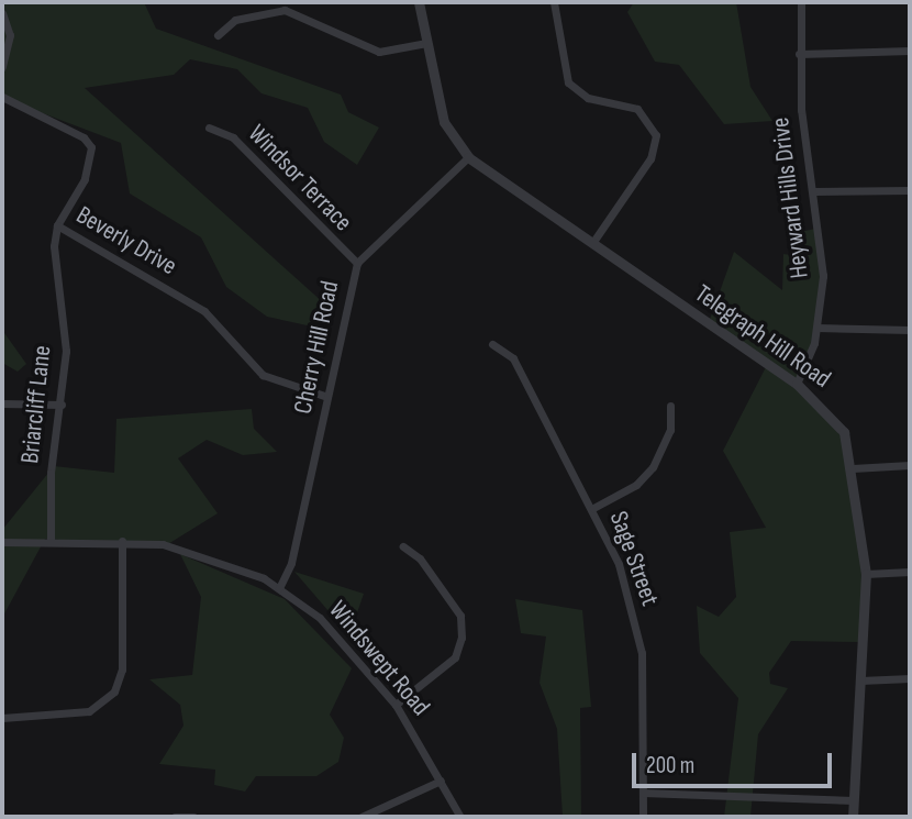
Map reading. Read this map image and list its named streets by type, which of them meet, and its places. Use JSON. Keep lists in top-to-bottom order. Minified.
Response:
{"streets":{"street":["Windsor Terrace","Heyward Hills Drive","Beverly Drive","Telegraph Hill Road","Cherry Hill Road","Briarcliff Lane","Sage Street","Windswept Road"]},"crossings":[["Windsor Terrace","Cherry Hill Road"],["Heyward Hills Drive","Telegraph Hill Road"],["Beverly Drive","Cherry Hill Road"],["Beverly Drive","Briarcliff Lane"],["Telegraph Hill Road","Cherry Hill Road"],["Cherry Hill Road","Windswept Road"],["Briarcliff Lane","Windswept Road"]],"scale_bar":"200 m"}
